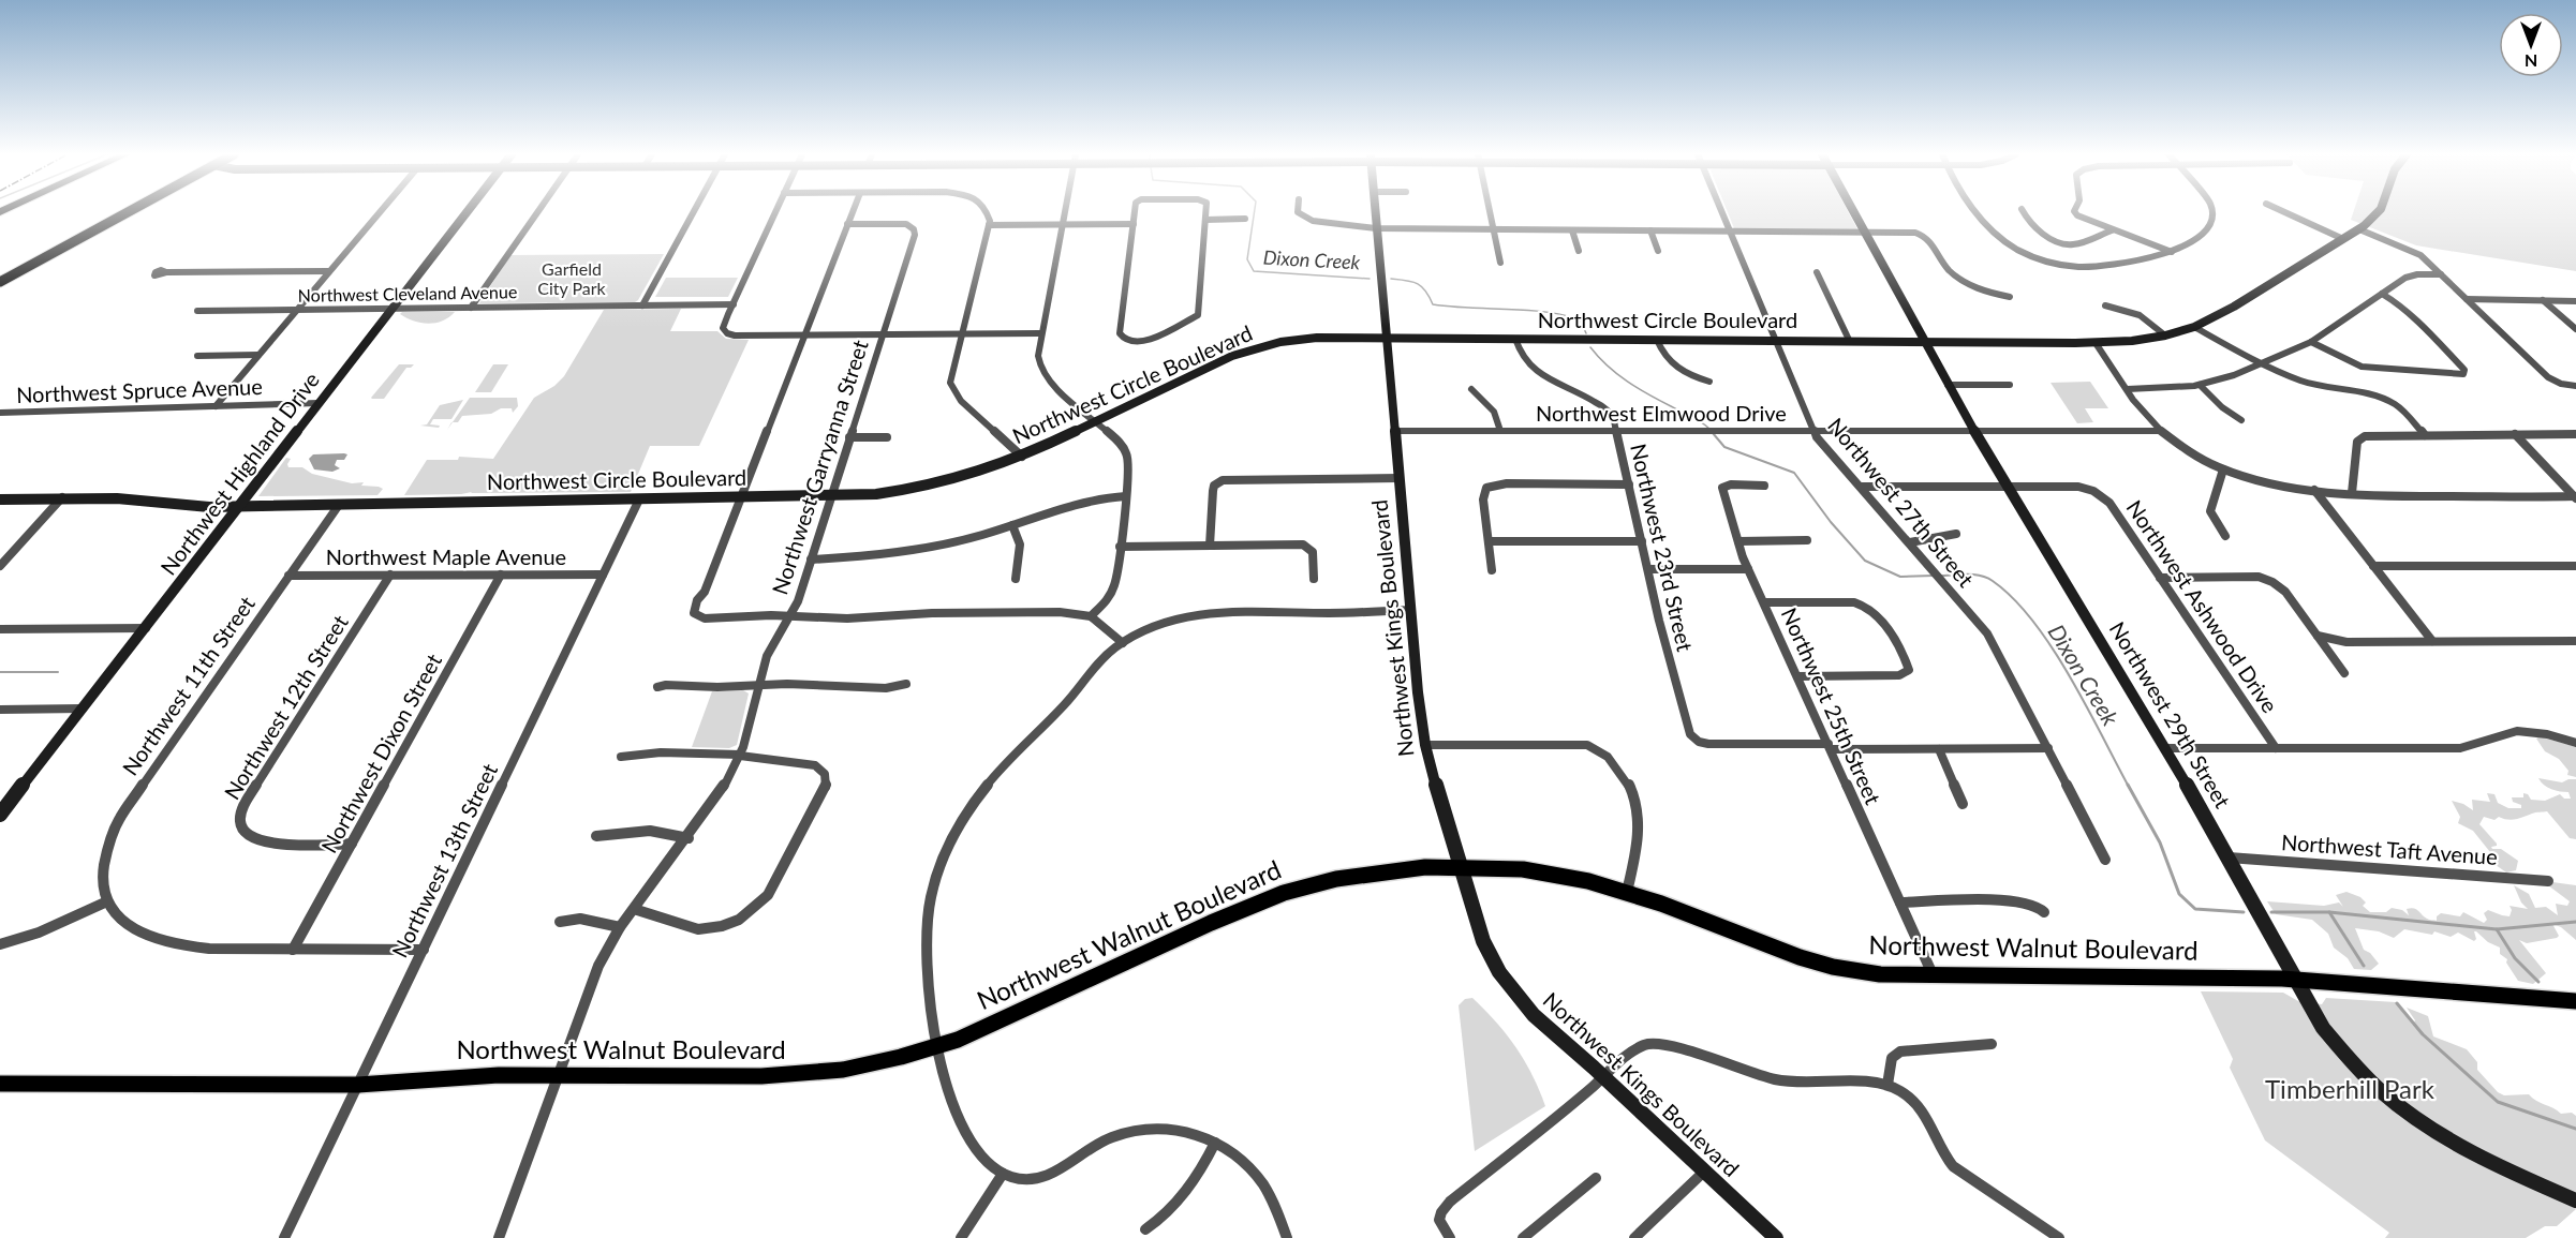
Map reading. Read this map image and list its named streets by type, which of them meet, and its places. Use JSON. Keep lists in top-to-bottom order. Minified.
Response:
{"streets":{"main road":["Northwest Walnut Boulevard"],"street":["Northwest Cleveland Avenue","Northwest Circle Boulevard","Northwest Spruce Avenue","Northwest Elmwood Drive","Northwest Garryanna Street","Northwest Highland Drive","Northwest 27th Street","Northwest 23rd Street","Northwest Maple Avenue","Northwest Ashwood Drive","Northwest Kings Boulevard","Northwest 11th Street","Northwest 25th Street","Northwest 12th Street","Northwest 29th Street","Northwest Dixon Street","Northwest Taft Avenue","Northwest 13th Street"]},"crossings":[["Northwest Cleveland Avenue","Northwest Highland Drive"],["Northwest Circle Boulevard","Northwest Garryanna Street"],["Northwest Circle Boulevard","Northwest Highland Drive"],["Northwest Circle Boulevard","Northwest 27th Street"],["Northwest Circle Boulevard","Northwest 23rd Street"],["Northwest Circle Boulevard","Northwest Kings Boulevard"],["Northwest Circle Boulevard","Northwest 11th Street"],["Northwest Circle Boulevard","Northwest 29th Street"],["Northwest Circle Boulevard","Northwest 13th Street"],["Northwest Spruce Avenue","Northwest Highland Drive"],["Northwest Elmwood Drive","Northwest 27th Street"],["Northwest Elmwood Drive","Northwest 23rd Street"],["Northwest Elmwood Drive","Northwest Kings Boulevard"],["Northwest Elmwood Drive","Northwest 29th Street"],["Northwest Garryanna Street","Northwest Walnut Boulevard"],["Northwest 27th Street","Northwest Ashwood Drive"],["Northwest 23rd Street","Northwest 25th Street"],["Northwest Maple Avenue","Northwest 11th Street"],["Northwest Maple Avenue","Northwest 12th Street"],["Northwest Maple Avenue","Northwest Dixon Street"],["Northwest Maple Avenue","Northwest 13th Street"],["Northwest Ashwood Drive","Northwest 29th Street"],["Northwest Kings Boulevard","Northwest Walnut Boulevard"],["Northwest 25th Street","Northwest Walnut Boulevard"],["Northwest 12th Street","Northwest Dixon Street"],["Northwest 29th Street","Northwest Taft Avenue"],["Northwest 29th Street","Northwest Walnut Boulevard"],["Northwest 13th Street","Northwest Walnut Boulevard"]],"water":["Dixon Creek"],"parks":["Garfield City Park","Timberhill Park"],"north":"bottom"}
